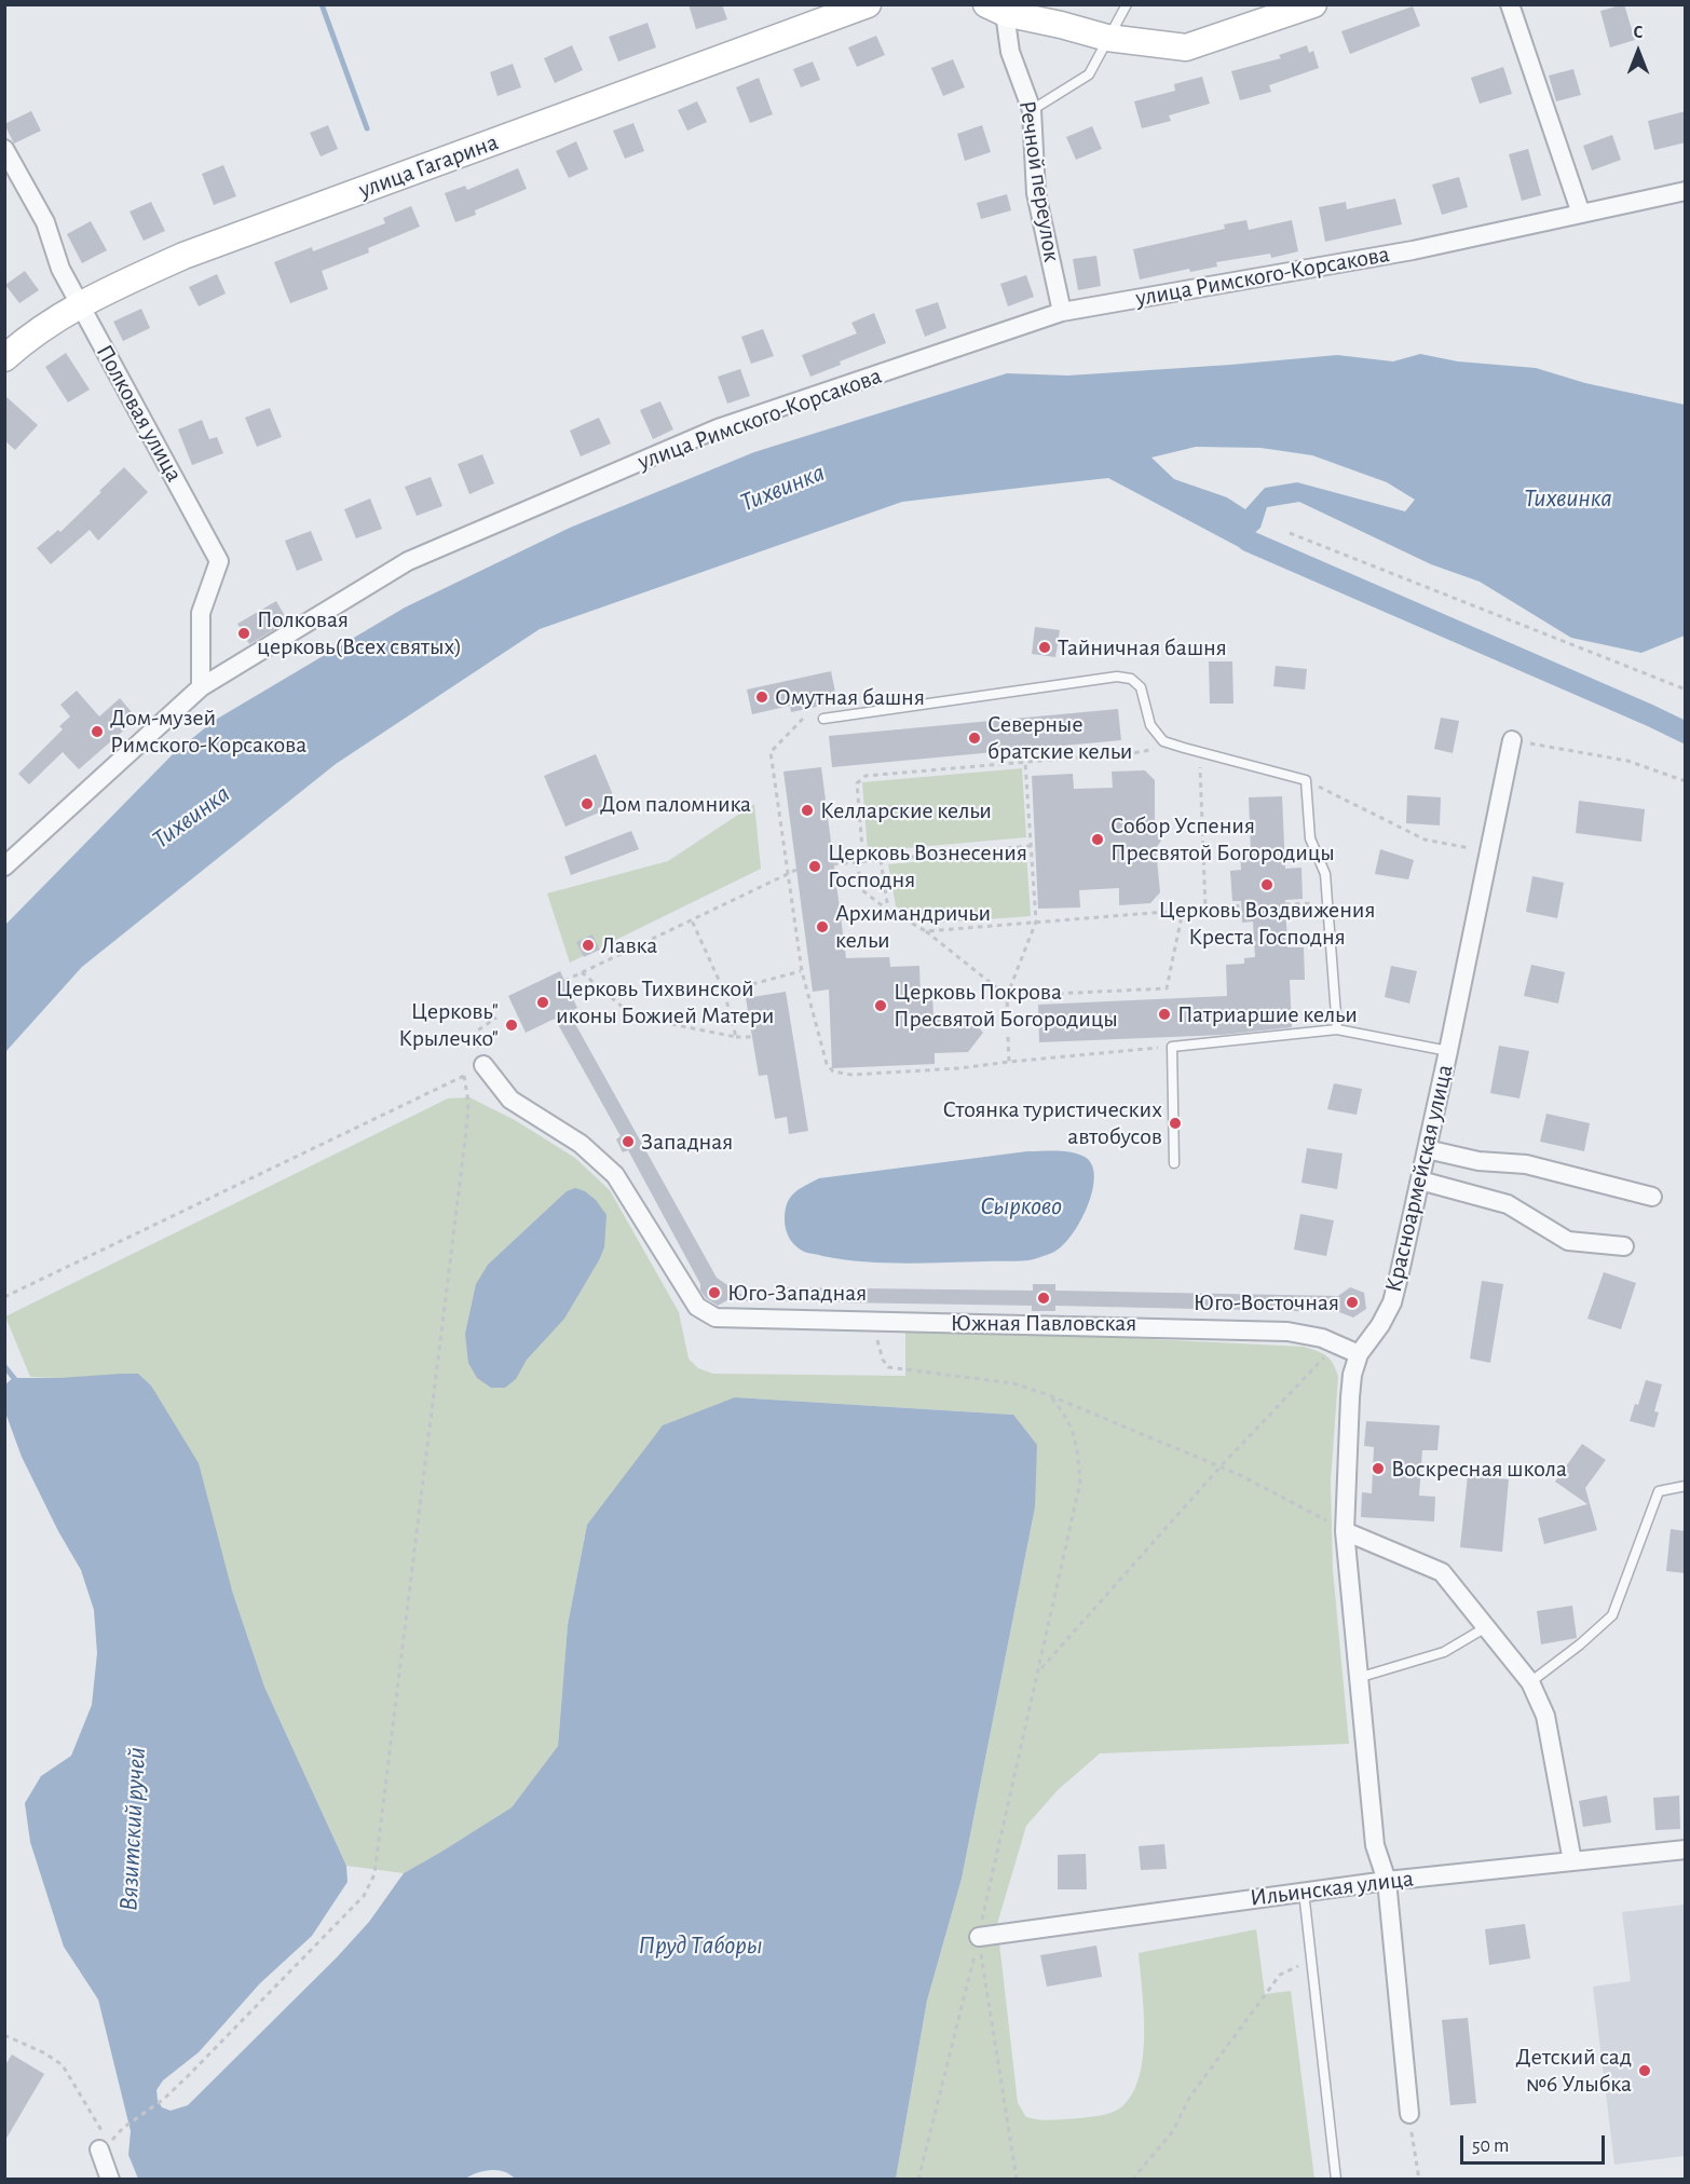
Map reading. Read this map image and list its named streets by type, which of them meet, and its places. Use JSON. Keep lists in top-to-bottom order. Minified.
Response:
{"streets":{"street":["улица Гагарина","Речной переулок","улица Римского-Корсакова","Полковая улица","Красноармейская улица","Ильинская улица"]},"crossings":[["улица Гагарина","Полковая улица"],["Речной переулок","улица Римского-Корсакова"],["улица Римского-Корсакова","Полковая улица"],["Красноармейская улица","Ильинская улица"]],"water":["Тихвинка","Сырково","Вязитский ручей","Пруд Таборы"],"places":["Полковая церковь(Всех святых)","Тайничная башня","Омутная башня","Дом-музей Римского-Корсакова","Северные братские кельи","Дом паломника","Келларские кельи","Собор Успения Пресвятой Богородицы","Церковь Вознесения Господня","Церковь Воздвижения Креста Господня","Архимандричьи кельи","Лавка","Церковь Тихвинской иконы Божией Матери","Церковь Покрова Пресвятой Богородицы","Патриаршие кельи","Церковь\" Крылечко\"","Стоянка туристических автобусов","Западная","Юго-Западная","Южная Павловская","Юго-Восточная","Воскресная школа","Детский сад №6 Улыбка"],"scale_bar":"50 m","north":"top"}
